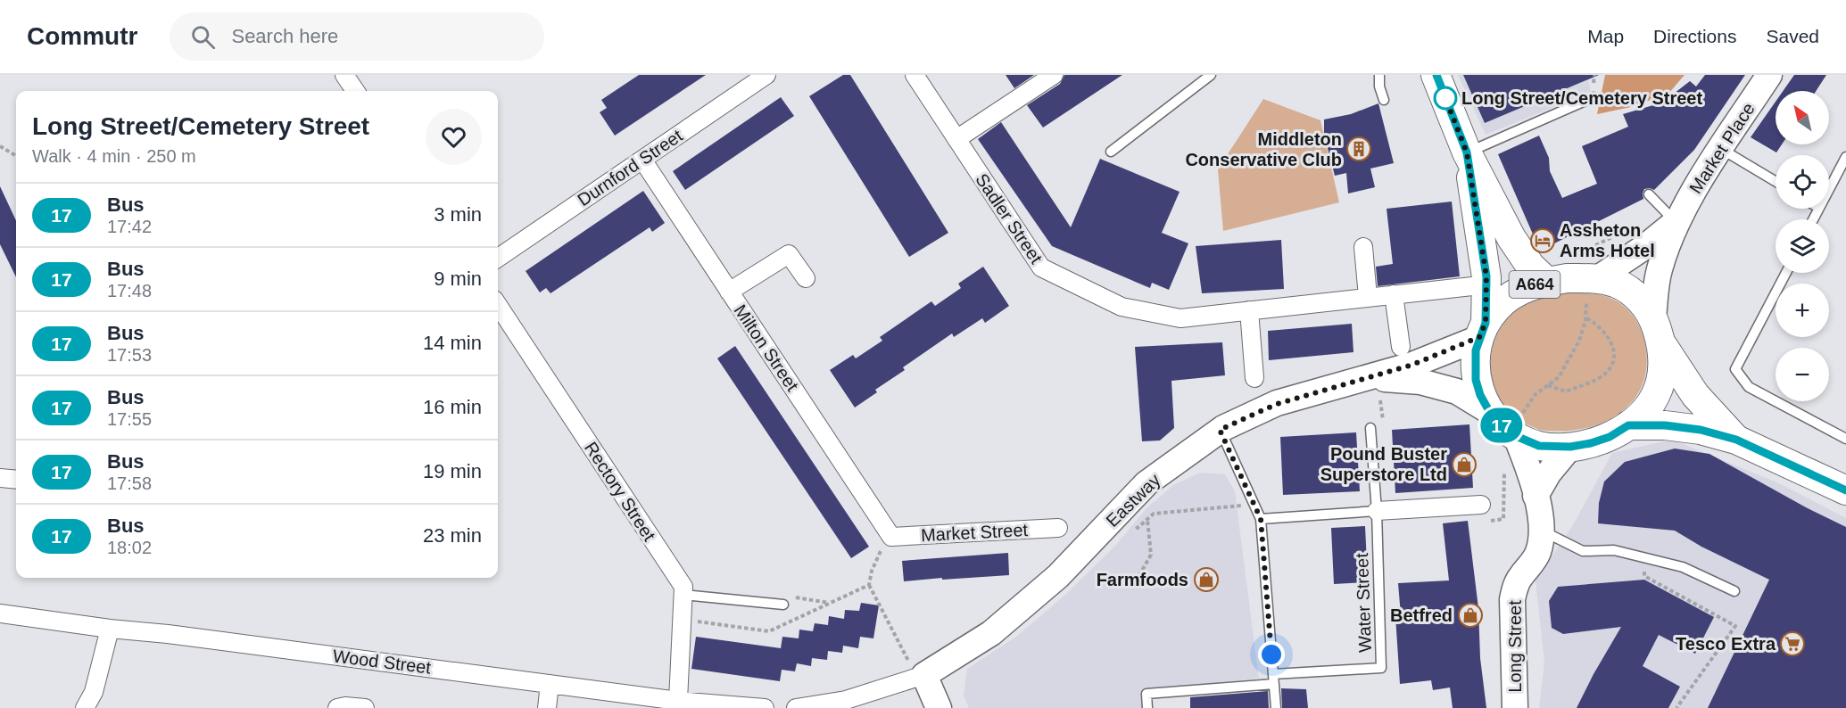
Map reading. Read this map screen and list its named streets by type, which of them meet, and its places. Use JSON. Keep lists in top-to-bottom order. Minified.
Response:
{"streets":{"main road":["A664"],"street":["Market Place","Durnford Street","Sadler Street","Milton Street","Rectory Street","Eastway","Market Street","Long Street","Wood Street"],"lane":["Water Street"]},"crossings":[["Market Place","A664"],["Durnford Street","Milton Street"],["A664","Eastway"],["A664","Long Street"],["Milton Street","Market Street"],["Rectory Street","Wood Street"]],"places":{"other":["Long Street/Cemetery Street"],"building":["Middleton Conservative Club"],"hotel":["Assheton Arms Hotel"],"shop":["Pound Buster Superstore Ltd","Farmfoods","Betfred"],"supermarket":["Tesco Extra"]},"lines":["bus line 17"],"north":"top left","page":{"header":"Commutr","search":"Search here","nav":["Map","Directions","Saved"],"on_map":"17","map_buttons":["+","−"],"heading":["Long Street/Cemetery Street","Walk · 4 min · 250 m"],"list":[{"mark":"17","name":"Bus","note":"17:42","value":"3 min"},{"mark":"17","name":"Bus","note":"17:48","value":"9 min"},{"mark":"17","name":"Bus","note":"17:53","value":"14 min"},{"mark":"17","name":"Bus","note":"17:55","value":"16 min"},{"mark":"17","name":"Bus","note":"17:58","value":"19 min"},{"mark":"17","name":"Bus","note":"18:02","value":"23 min"}]}}
